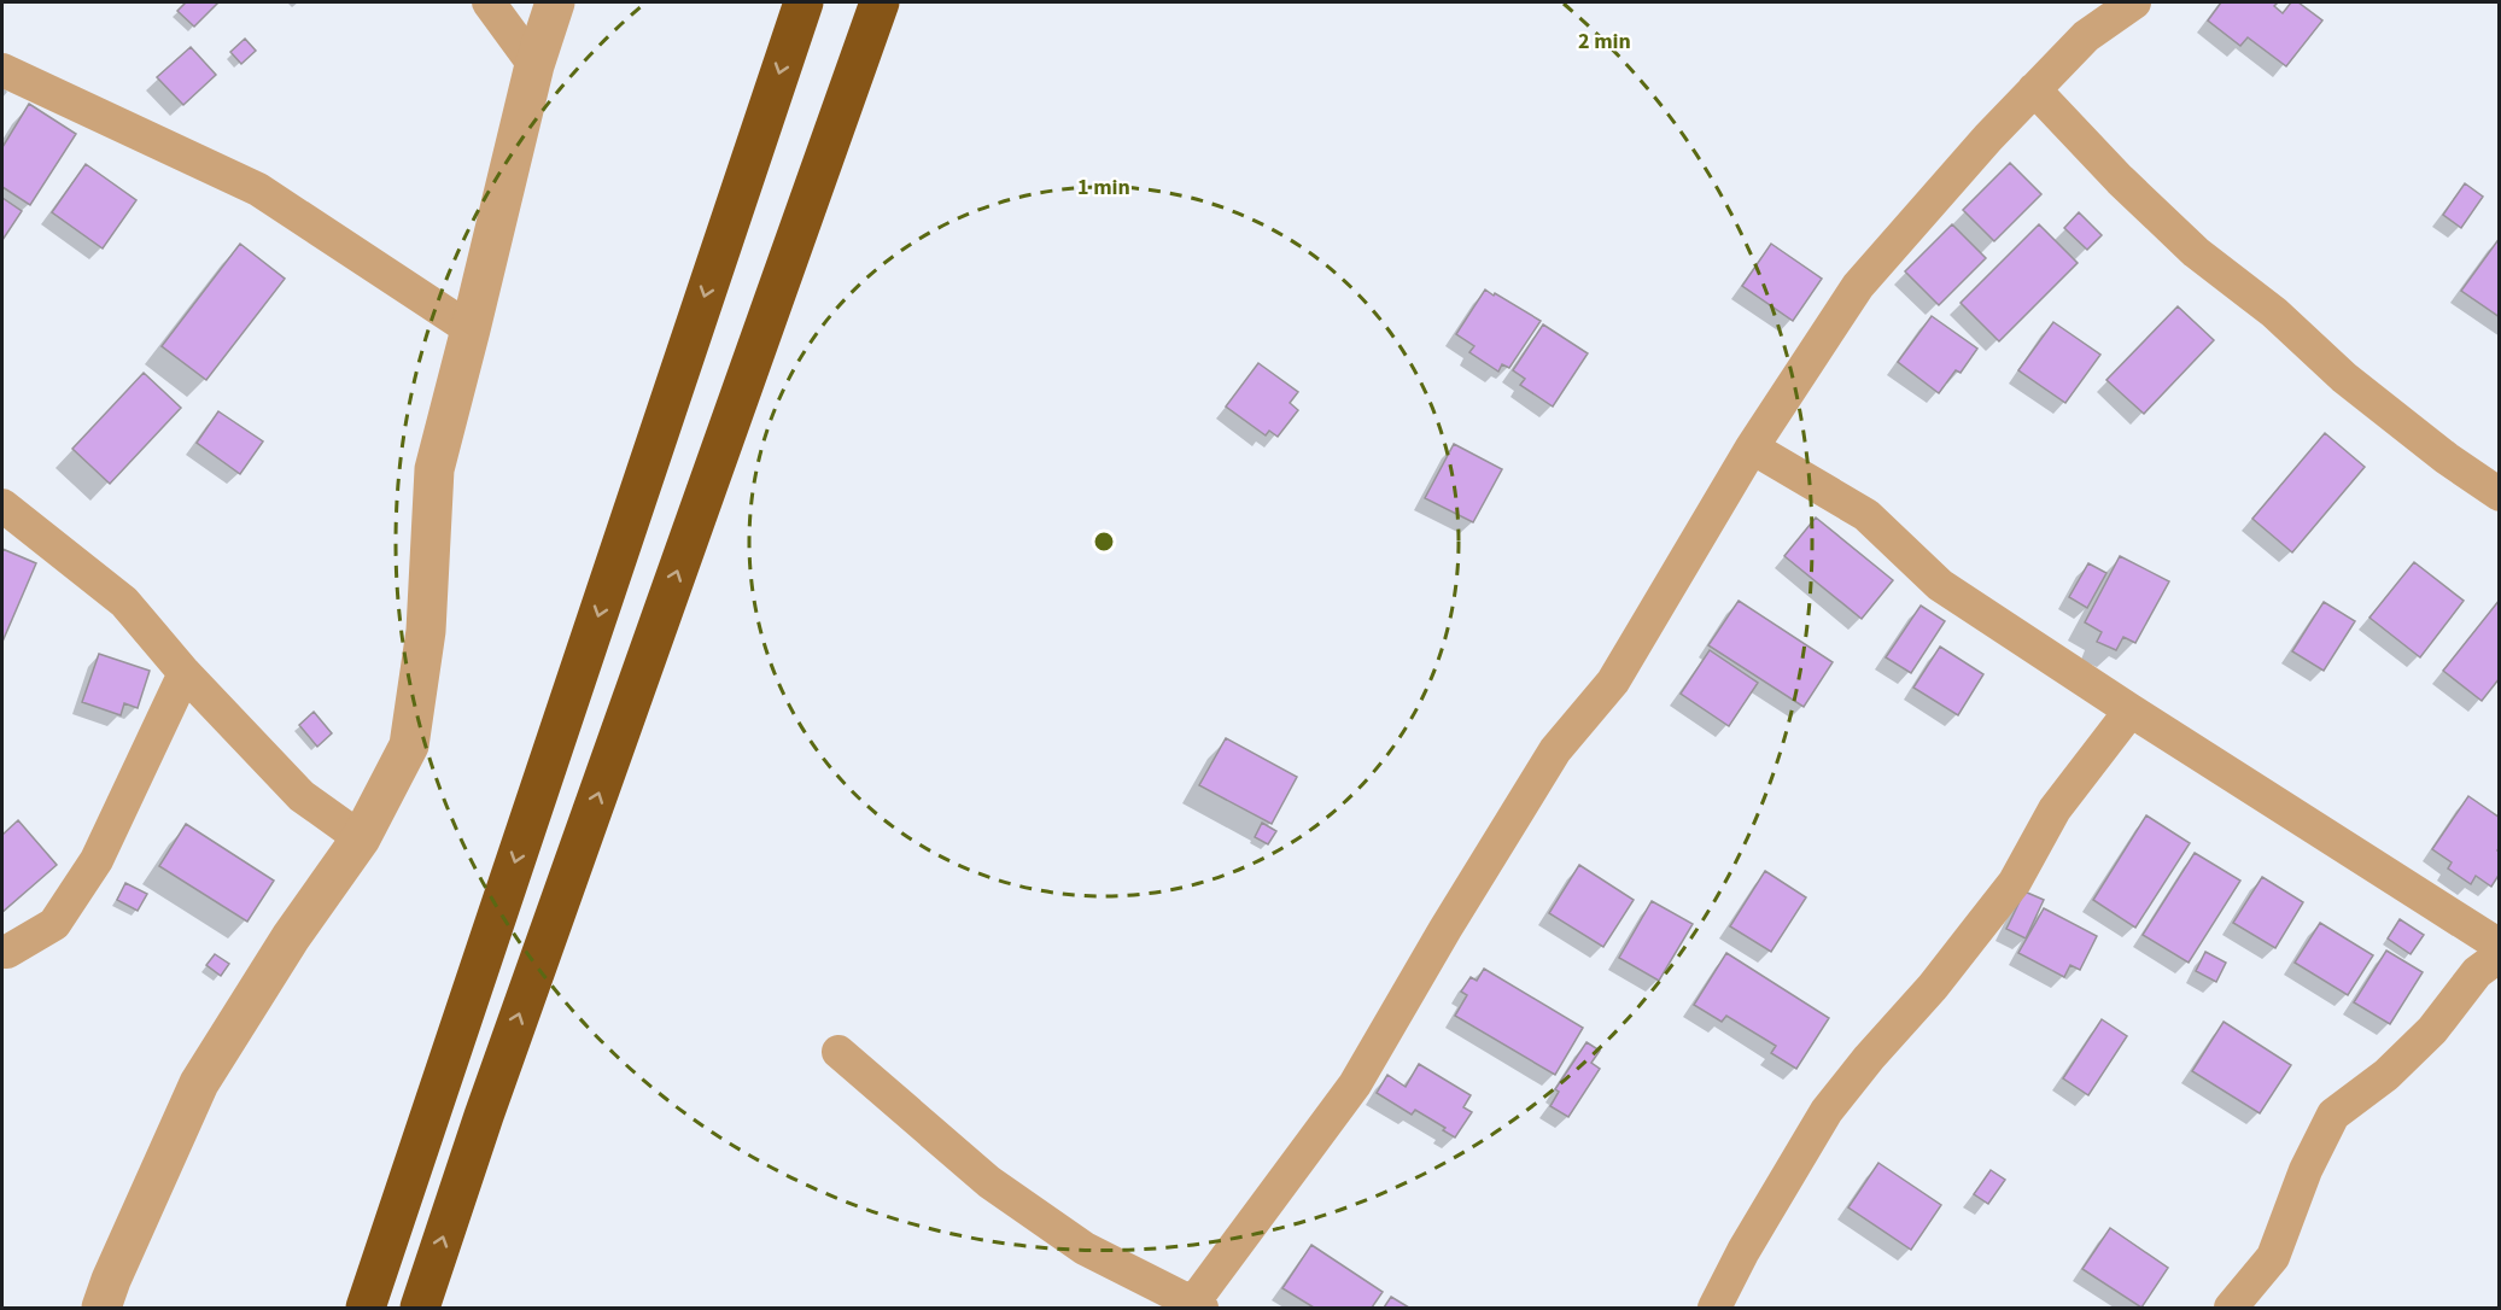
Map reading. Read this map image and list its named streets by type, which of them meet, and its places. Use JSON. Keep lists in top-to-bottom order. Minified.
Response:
{"rings":["2 min","1 min"]}
